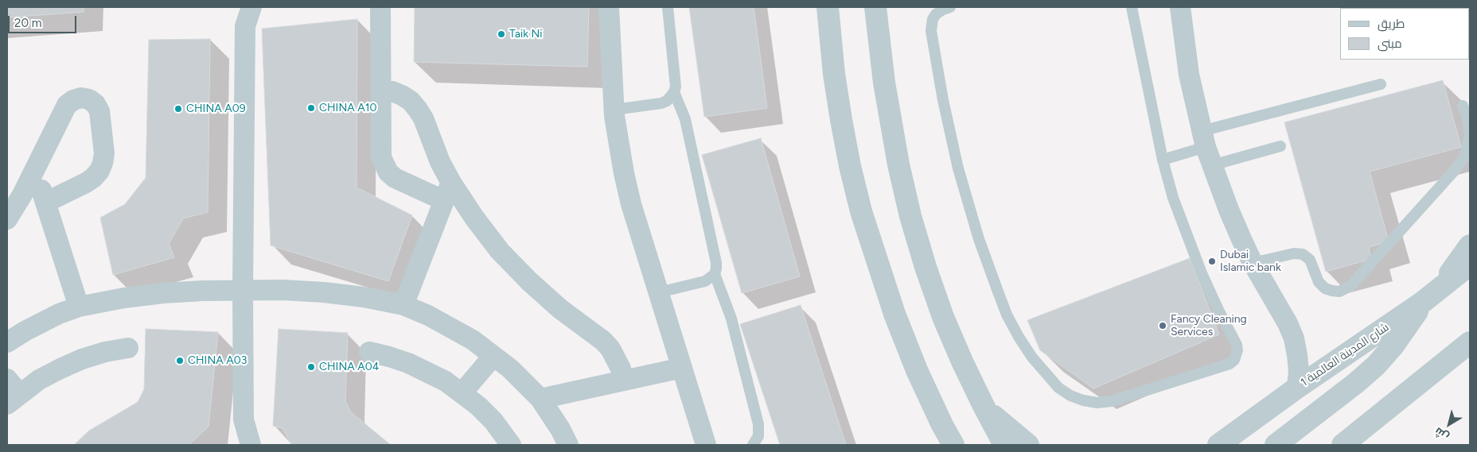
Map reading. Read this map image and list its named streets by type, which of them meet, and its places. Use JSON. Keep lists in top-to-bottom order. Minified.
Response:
{"streets":{"street":["شارع المدينة العالمية 1"]},"places":["Taik Ni","CHINA A10","CHINA A09","Dubai Islamic bank","Fancy Cleaning Services","CHINA A03","CHINA A04"],"legend":["طريق","مبنى"],"scale_bar":"20 m","north":"bottom left"}
